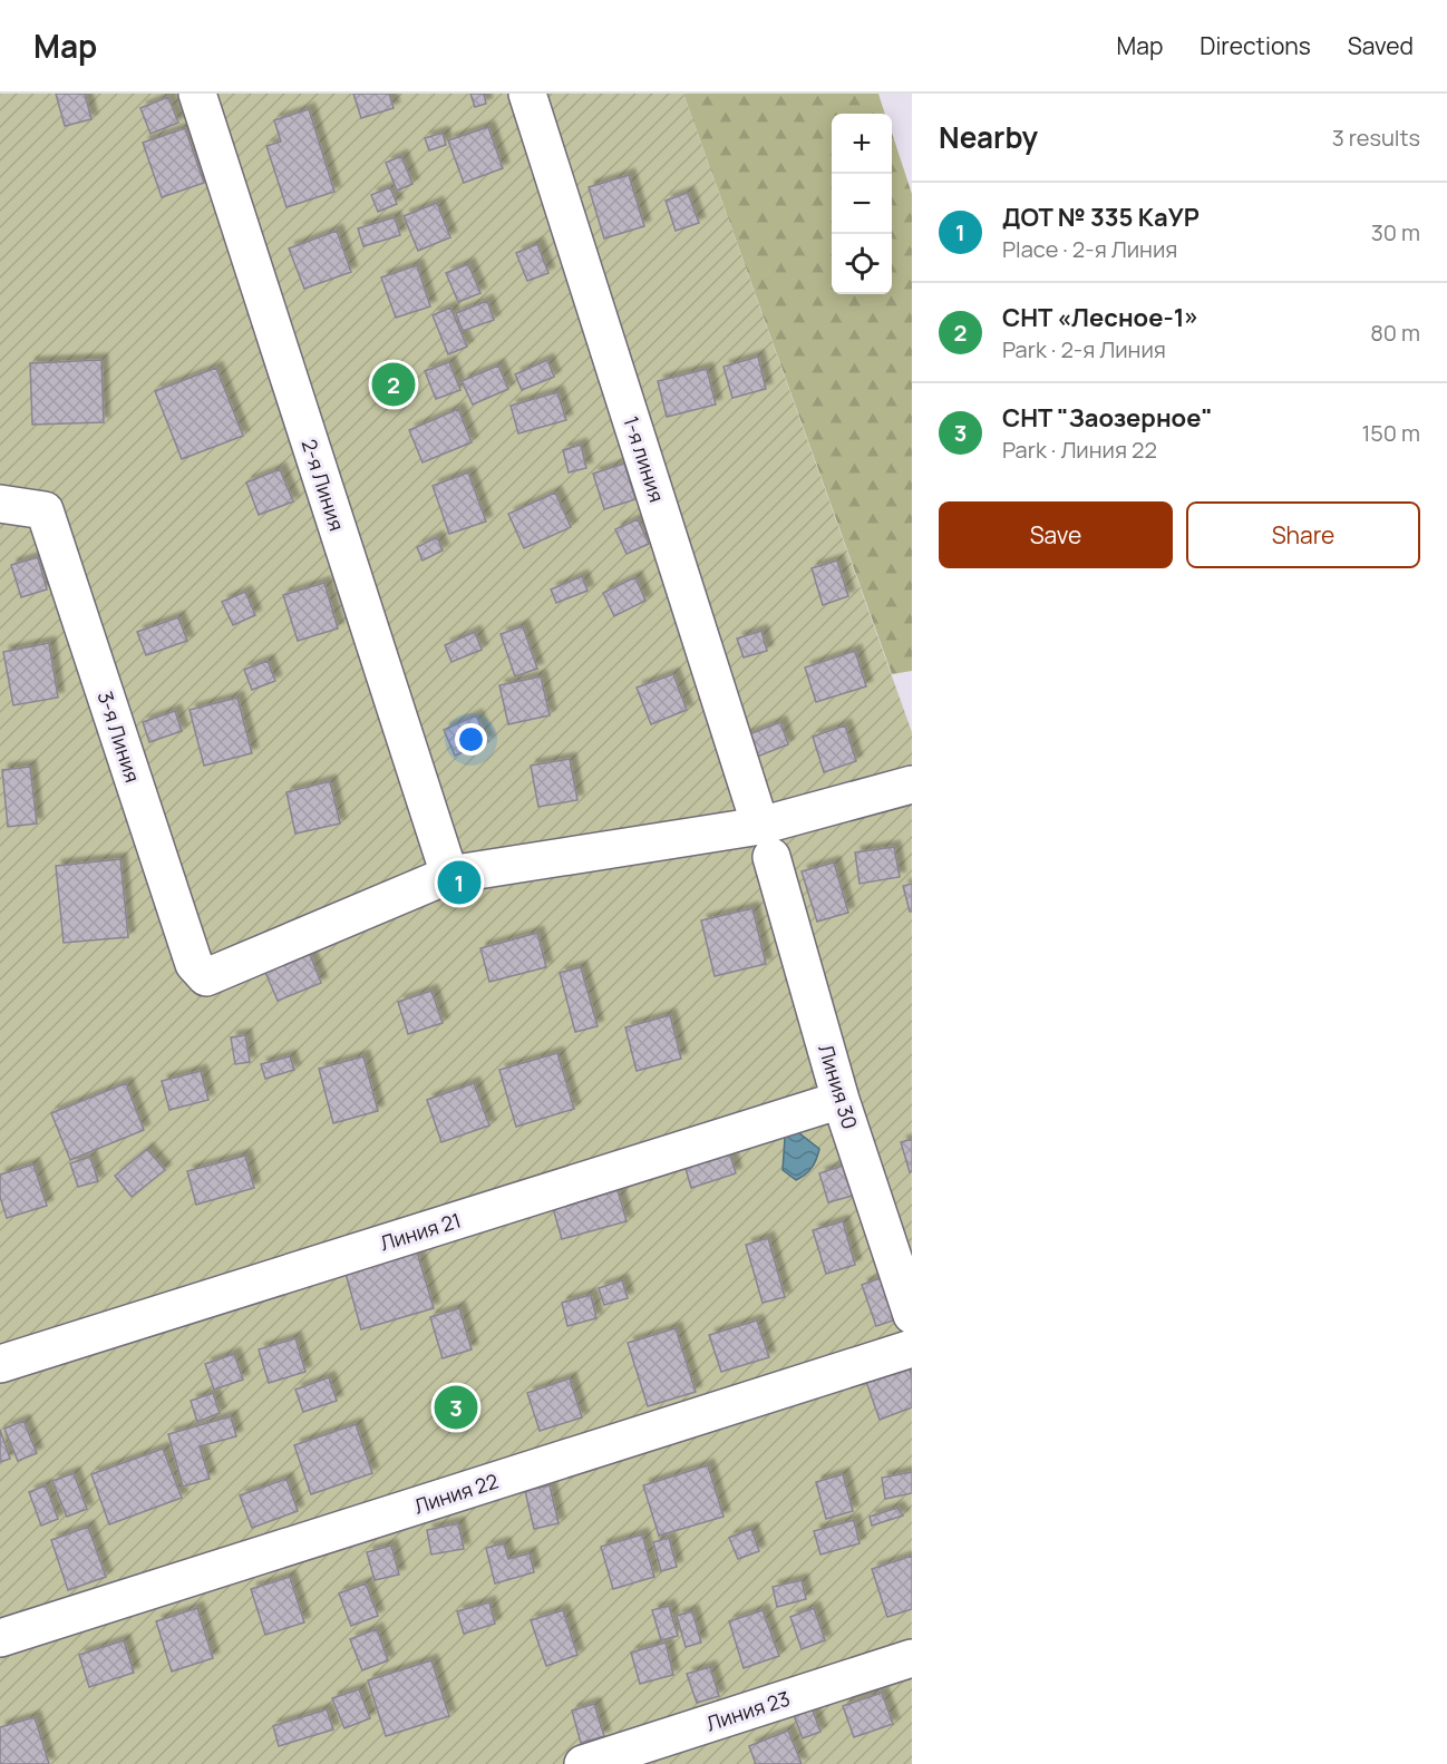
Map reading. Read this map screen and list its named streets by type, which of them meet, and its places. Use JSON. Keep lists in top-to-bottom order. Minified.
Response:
{"streets":{"street":["1-я линия","2-я Линия","3-я Линия","Линия 30","Линия 21","Линия 22","Линия 23"]},"crossings":[["1-я линия","Линия 30"],["2-я Линия","3-я Линия"],["Линия 30","Линия 21"]],"page":{"header":"Map","nav":["Map","Directions","Saved"],"heading":["Nearby","3 results"],"map_buttons":["+","−"],"list":[{"mark":"1","name":"ДОТ № 335 КаУР","note":"Place · 2-я Линия","value":"30 m"},{"mark":"2","name":"СНТ «Лесное-1»","note":"Park · 2-я Линия","value":"80 m"},{"mark":"3","name":"СНТ \"Заозерное\"","note":"Park · Линия 22","value":"150 m"}],"pins":["2","1","3"],"buttons":["Save","Share"]}}
